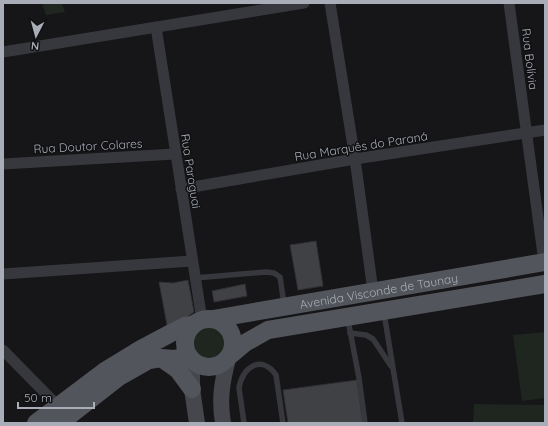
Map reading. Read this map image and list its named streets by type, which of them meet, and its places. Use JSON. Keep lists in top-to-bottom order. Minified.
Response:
{"streets":{"main road":["Avenida Visconde de Taunay"],"street":["Rua Bolívia","Rua Doutor Colares","Rua Marquês do Paraná","Rua Paraguai"]},"crossings":[["Rua Bolívia","Rua Marquês do Paraná"],["Rua Bolívia","Avenida Visconde de Taunay"],["Rua Doutor Colares","Rua Paraguai"],["Rua Marquês do Paraná","Rua Paraguai"],["Rua Paraguai","Avenida Visconde de Taunay"]],"scale_bar":"50 m","north":"bottom"}
